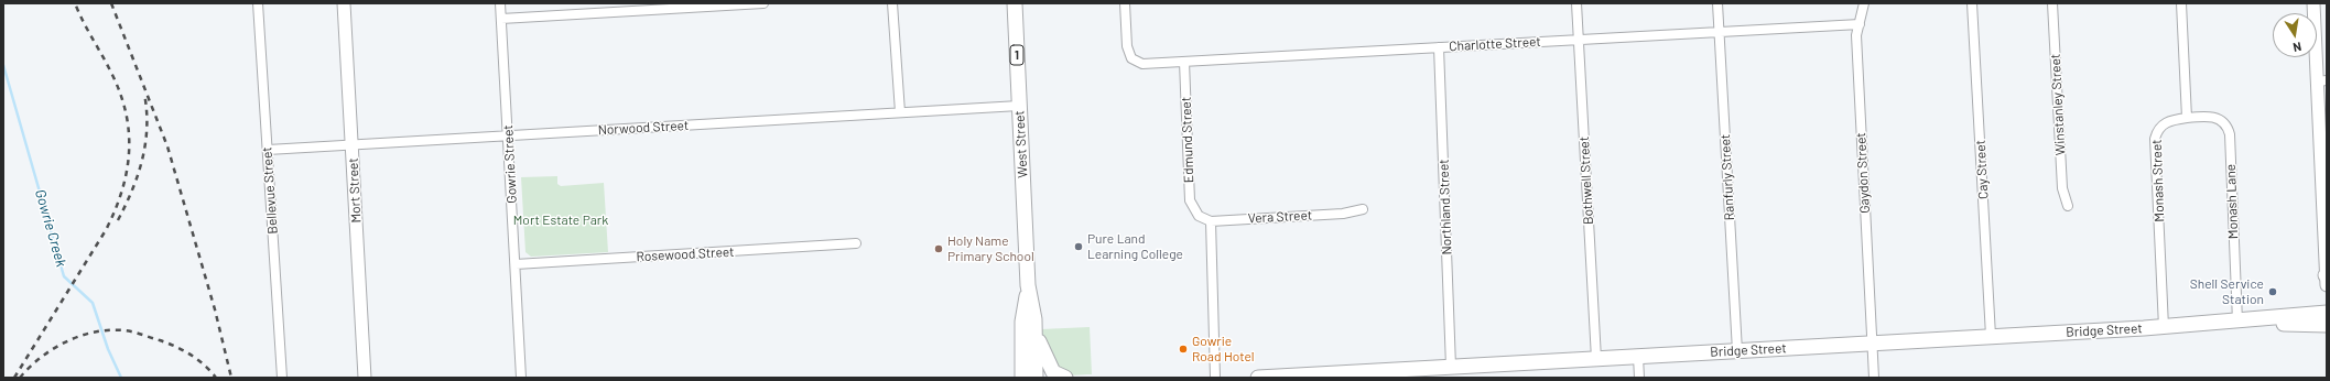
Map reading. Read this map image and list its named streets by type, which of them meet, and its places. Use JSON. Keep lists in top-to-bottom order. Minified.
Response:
{"streets":{"main road":["1","West Street","Bridge Street"],"street":["Charlotte Street","Winstanley Street","Norwood Street","Edmund Street","Gowrie Street","Cay Street","Gaydon Street","Ranfurly Street","Bothwell Street","Monash Street","Bellevue Street","Mort Street","Monash Lane","Northland Street","Vera Street","Rosewood Street"]},"crossings":[["Charlotte Street","Edmund Street"],["Charlotte Street","Gaydon Street"],["Charlotte Street","Ranfurly Street"],["Charlotte Street","Bothwell Street"],["Charlotte Street","Northland Street"],["Norwood Street","West Street"],["Norwood Street","Gowrie Street"],["Norwood Street","Bellevue Street"],["Norwood Street","Mort Street"],["Edmund Street","Vera Street"],["Gowrie Street","Rosewood Street"],["Cay Street","Bridge Street"],["Gaydon Street","Bridge Street"],["Ranfurly Street","Bridge Street"],["Bothwell Street","Bridge Street"],["Monash Street","Monash Lane"],["Monash Street","Bridge Street"],["Monash Lane","Bridge Street"],["Northland Street","Bridge Street"]],"water":["Gowrie Creek"],"parks":["Mort Estate Park"],"places":["Pure Land Learning College","Holy Name Primary School","Shell Service Station","Gowrie Road Hotel"],"north":"bottom"}
